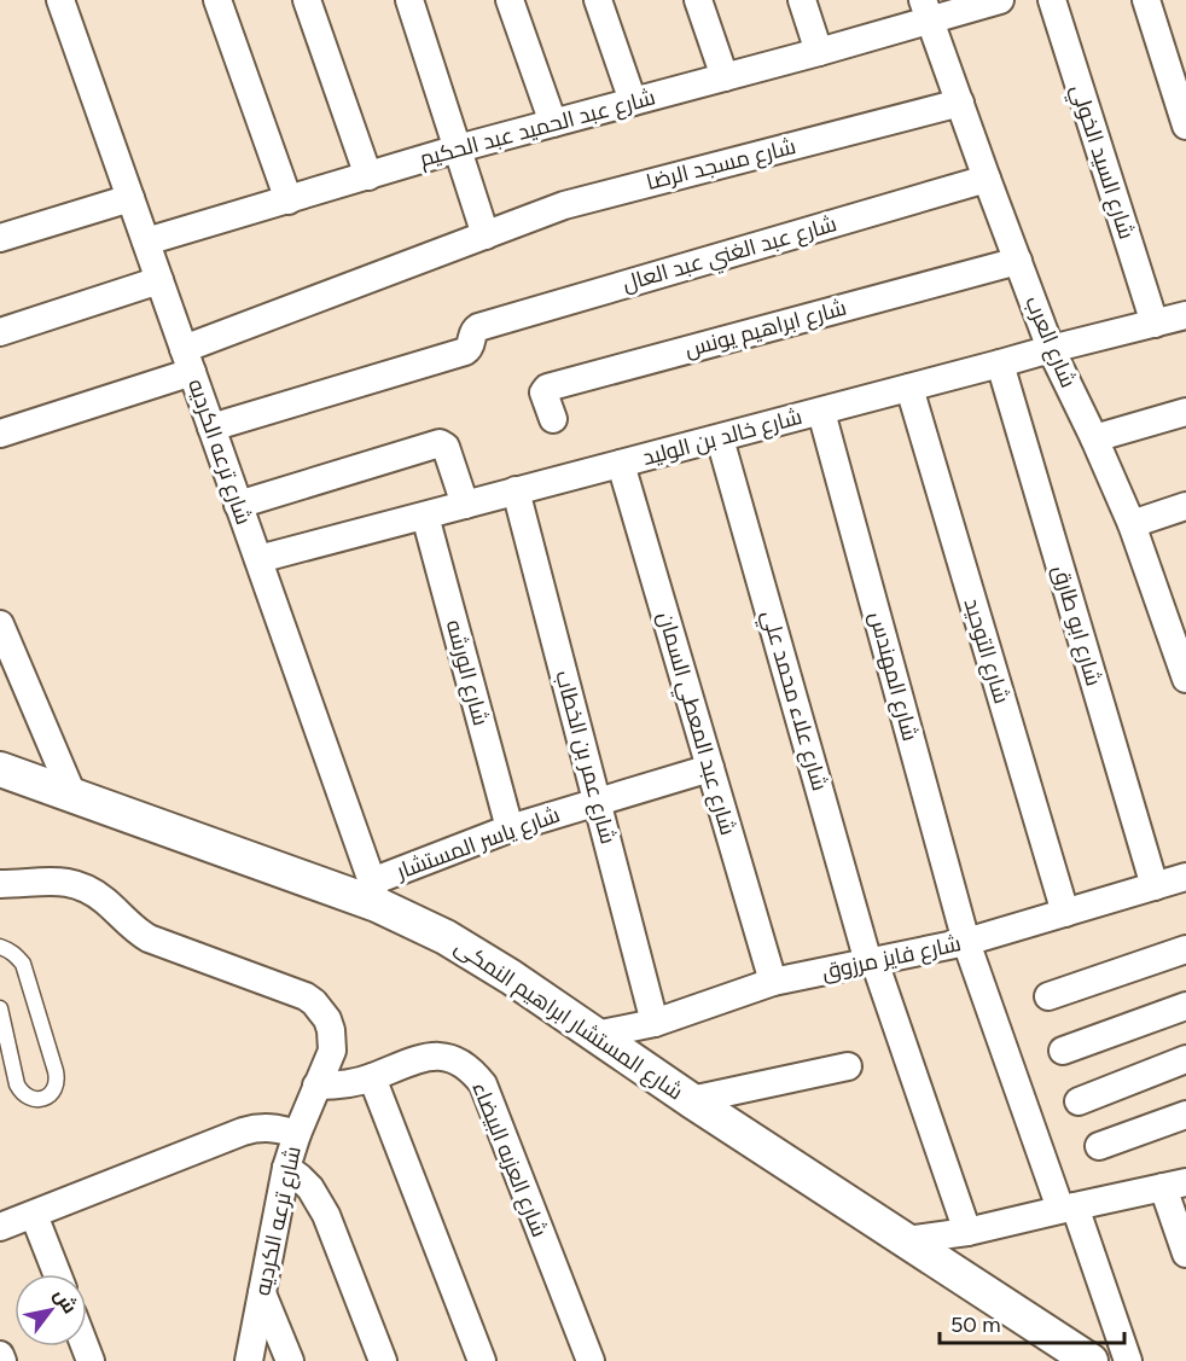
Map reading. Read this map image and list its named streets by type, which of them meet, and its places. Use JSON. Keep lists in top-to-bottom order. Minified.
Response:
{"streets":{"street":["شارع عبد الحميد عبد الحكيم","شارع السيد الخولي","شارع مسجد الرضا","شارع عبد الغني عبد العال","شارع ابراهيم يونس","شارع العرب","شارع خالد بن الوليد","شارع ترعه الكرديه","شارع ابو طارق","شارع التوحيد","شارع الورشه","شارع المهندس","شارع علاء محمد علي","شارع عبد المعطي السمان","شارع عمر بن الخطاب","شارع ياسر المستشار","شارع فايز مرزوق","شارع المستشار ابراهيم النمكى","شارع العزبه البيضاء"]},"crossings":[["شارع عبد الحميد عبد الحكيم","شارع العرب"],["شارع عبد الحميد عبد الحكيم","شارع ترعه الكرديه"],["شارع السيد الخولي","شارع خالد بن الوليد"],["شارع مسجد الرضا","شارع العرب"],["شارع مسجد الرضا","شارع ترعه الكرديه"],["شارع عبد الغني عبد العال","شارع العرب"],["شارع عبد الغني عبد العال","شارع ترعه الكرديه"],["شارع ابراهيم يونس","شارع العرب"],["شارع العرب","شارع خالد بن الوليد"],["شارع خالد بن الوليد","شارع ترعه الكرديه"],["شارع خالد بن الوليد","شارع ابو طارق"],["شارع خالد بن الوليد","شارع التوحيد"],["شارع خالد بن الوليد","شارع الورشه"],["شارع خالد بن الوليد","شارع المهندس"],["شارع خالد بن الوليد","شارع علاء محمد علي"],["شارع خالد بن الوليد","شارع عبد المعطي السمان"],["شارع خالد بن الوليد","شارع عمر بن الخطاب"],["شارع ترعه الكرديه","شارع ياسر المستشار"],["شارع ترعه الكرديه","شارع المستشار ابراهيم النمكى"],["شارع ترعه الكرديه","شارع العزبه البيضاء"],["شارع ابو طارق","شارع فايز مرزوق"],["شارع التوحيد","شارع فايز مرزوق"],["شارع الورشه","شارع ياسر المستشار"],["شارع المهندس","شارع فايز مرزوق"],["شارع علاء محمد علي","شارع فايز مرزوق"],["شارع عبد المعطي السمان","شارع ياسر المستشار"],["شارع عبد المعطي السمان","شارع فايز مرزوق"],["شارع عمر بن الخطاب","شارع ياسر المستشار"],["شارع عمر بن الخطاب","شارع فايز مرزوق"],["شارع ياسر المستشار","شارع المستشار ابراهيم النمكى"],["شارع فايز مرزوق","شارع المستشار ابراهيم النمكى"]],"scale_bar":"50 m","north":"top right"}
